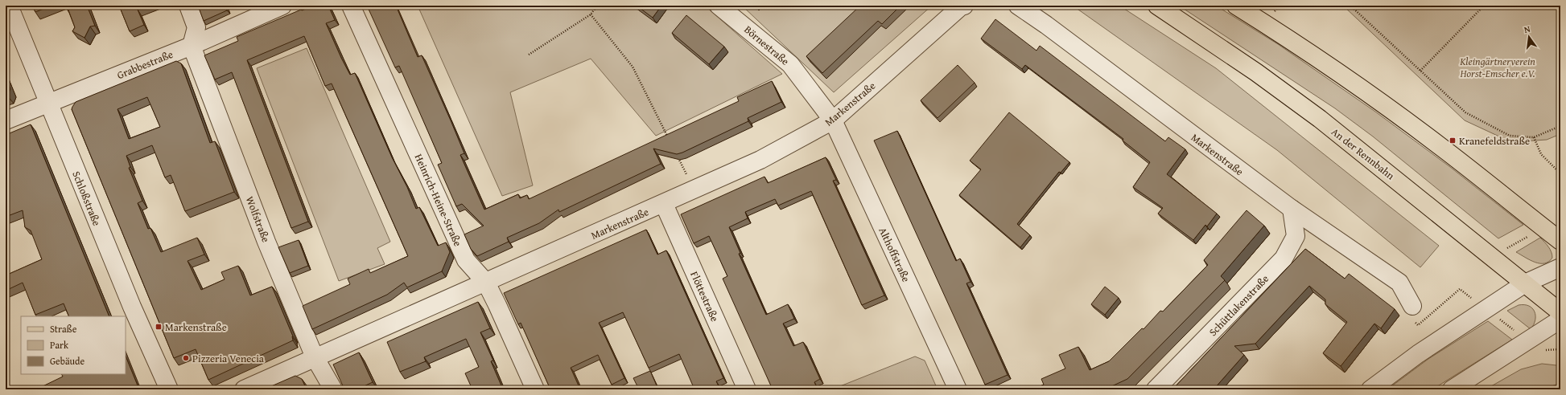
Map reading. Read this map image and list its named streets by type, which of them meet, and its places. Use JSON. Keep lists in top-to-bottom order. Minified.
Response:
{"streets":{"main road":["An der Rennbahn"],"street":["Börnestraße","Grabbestraße","Markenstraße","Schloßstraße","Heinrich-Heine-Straße","Wolfstraße","Althoffstraße","Flöttestraße","Schüttlakenstraße"]},"crossings":[["Börnestraße","Markenstraße"],["Börnestraße","Althoffstraße"],["Grabbestraße","Schloßstraße"],["Grabbestraße","Wolfstraße"],["Markenstraße","Heinrich-Heine-Straße"],["Markenstraße","Wolfstraße"],["Markenstraße","Althoffstraße"],["Markenstraße","Flöttestraße"],["Markenstraße","Schüttlakenstraße"]],"parks":["Kleingärtnerverein Horst-Emscher e.V."],"places":{"transit":["Kranefeldstraße","Markenstraße"],"other":["Pizzeria Venecia"]},"legend":["Straße","Park","Gebäude"],"north":"top"}
